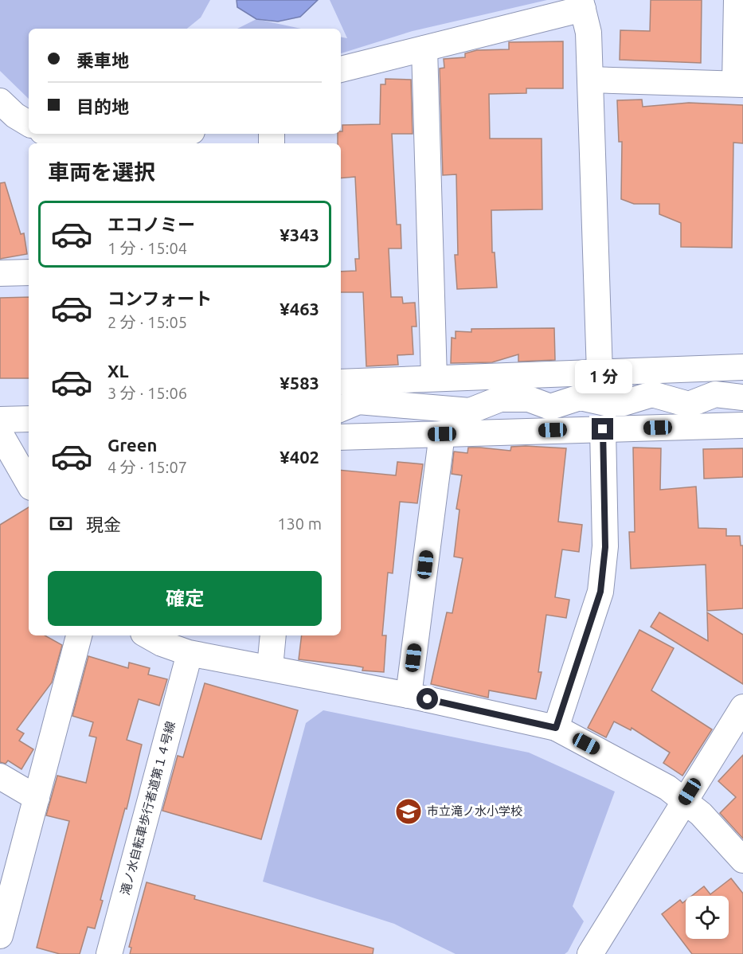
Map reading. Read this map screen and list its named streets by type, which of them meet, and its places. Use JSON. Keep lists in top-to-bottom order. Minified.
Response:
{"streets":{"street":["滝ノ水自転車歩行者道第１４号線"]},"places":{"school or university":["市立滝ノ水小学校"]},"page":{"banner":["乗車地","目的地"],"heading":"車両を選択","list":[{"name":"エコノミー","note":"1 分 · 15:04","value":"¥343"},{"name":"コンフォート","note":"2 分 · 15:05","value":"¥463"},{"name":"XL","note":"3 分 · 15:06","value":"¥583"},{"name":"Green","note":"4 分 · 15:07","value":"¥402"}],"bubble":"1 分","pay":["現金","130 m"],"buttons":"確定"}}
